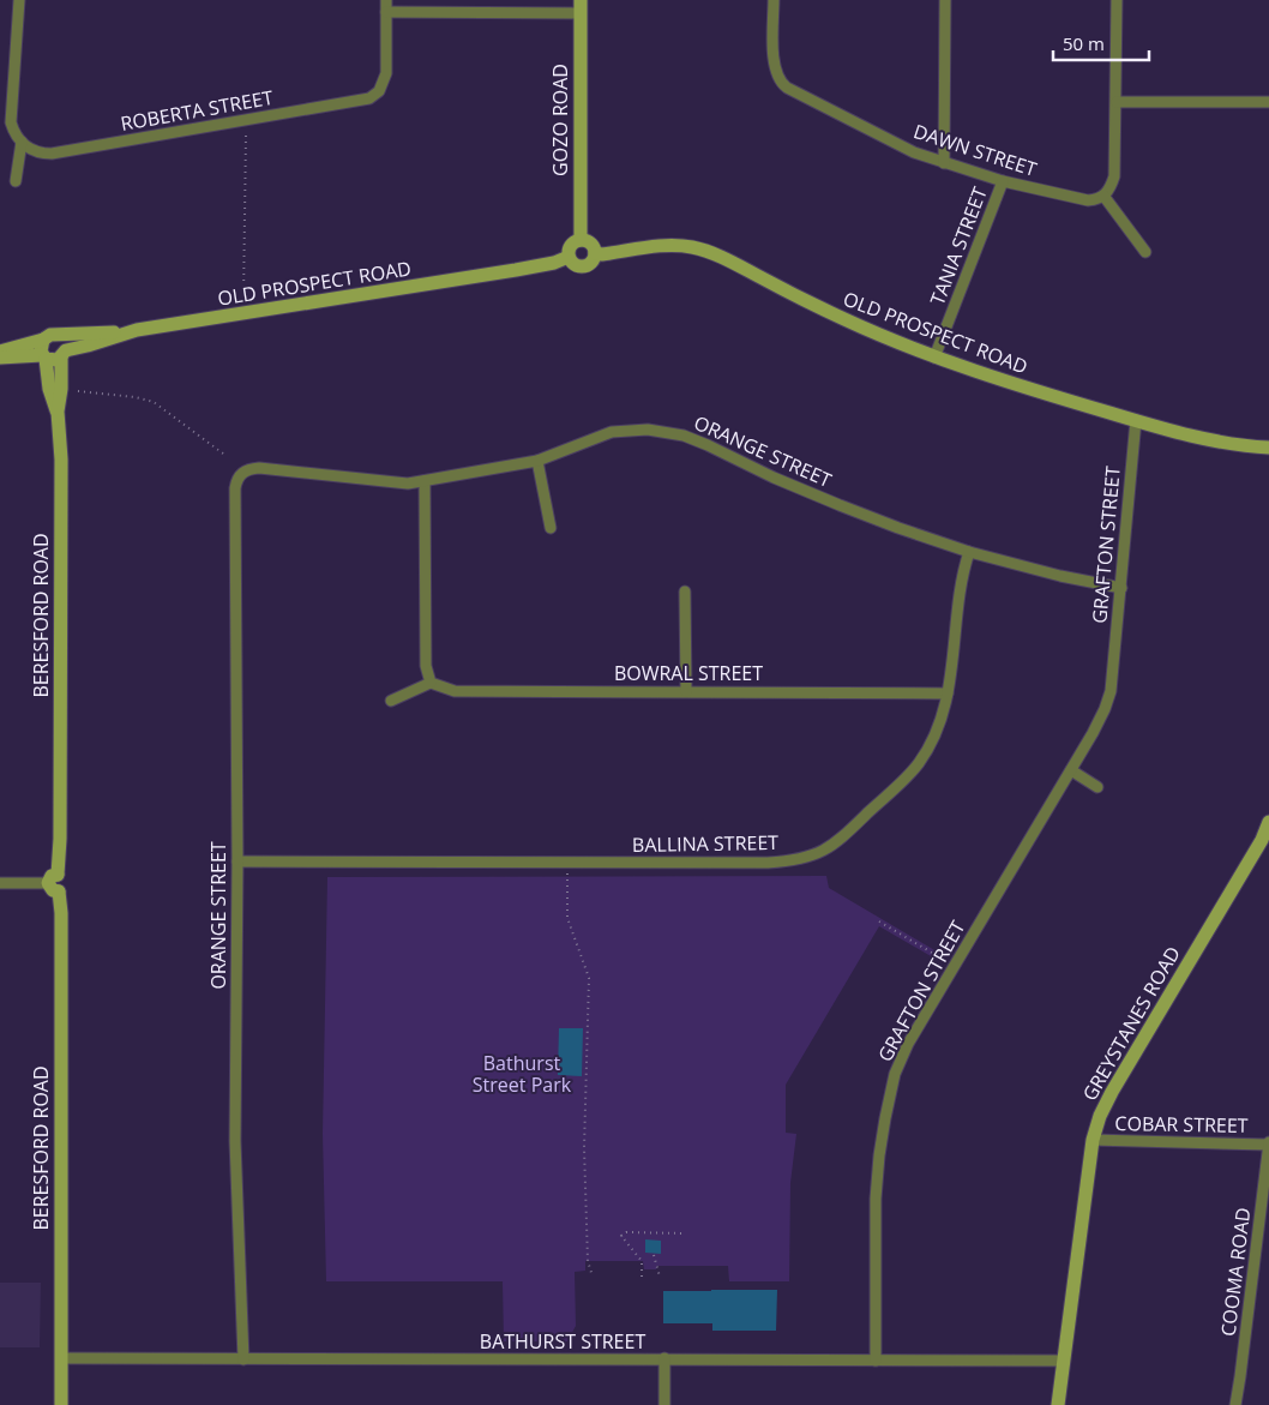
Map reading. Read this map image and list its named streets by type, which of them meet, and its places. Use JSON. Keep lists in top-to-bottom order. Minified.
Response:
{"streets":{"main road":["GOZO ROAD","OLD PROSPECT ROAD","BERESFORD ROAD","GREYSTANES ROAD"],"street":["ROBERTA STREET","DAWN STREET","TANIA STREET","ORANGE STREET","GRAFTON STREET","BOWRAL STREET","BALLINA STREET","COBAR STREET","COOMA ROAD","BATHURST STREET"]},"crossings":[["GOZO ROAD","OLD PROSPECT ROAD"],["DAWN STREET","TANIA STREET"],["TANIA STREET","OLD PROSPECT ROAD"],["OLD PROSPECT ROAD","GRAFTON STREET"],["OLD PROSPECT ROAD","BERESFORD ROAD"],["ORANGE STREET","GRAFTON STREET"],["ORANGE STREET","BALLINA STREET"],["ORANGE STREET","BATHURST STREET"],["GRAFTON STREET","BATHURST STREET"],["BERESFORD ROAD","BATHURST STREET"],["BOWRAL STREET","BALLINA STREET"],["GREYSTANES ROAD","COBAR STREET"],["GREYSTANES ROAD","BATHURST STREET"],["COBAR STREET","COOMA ROAD"]],"parks":["Bathurst Street Park"],"scale_bar":"50 m"}
